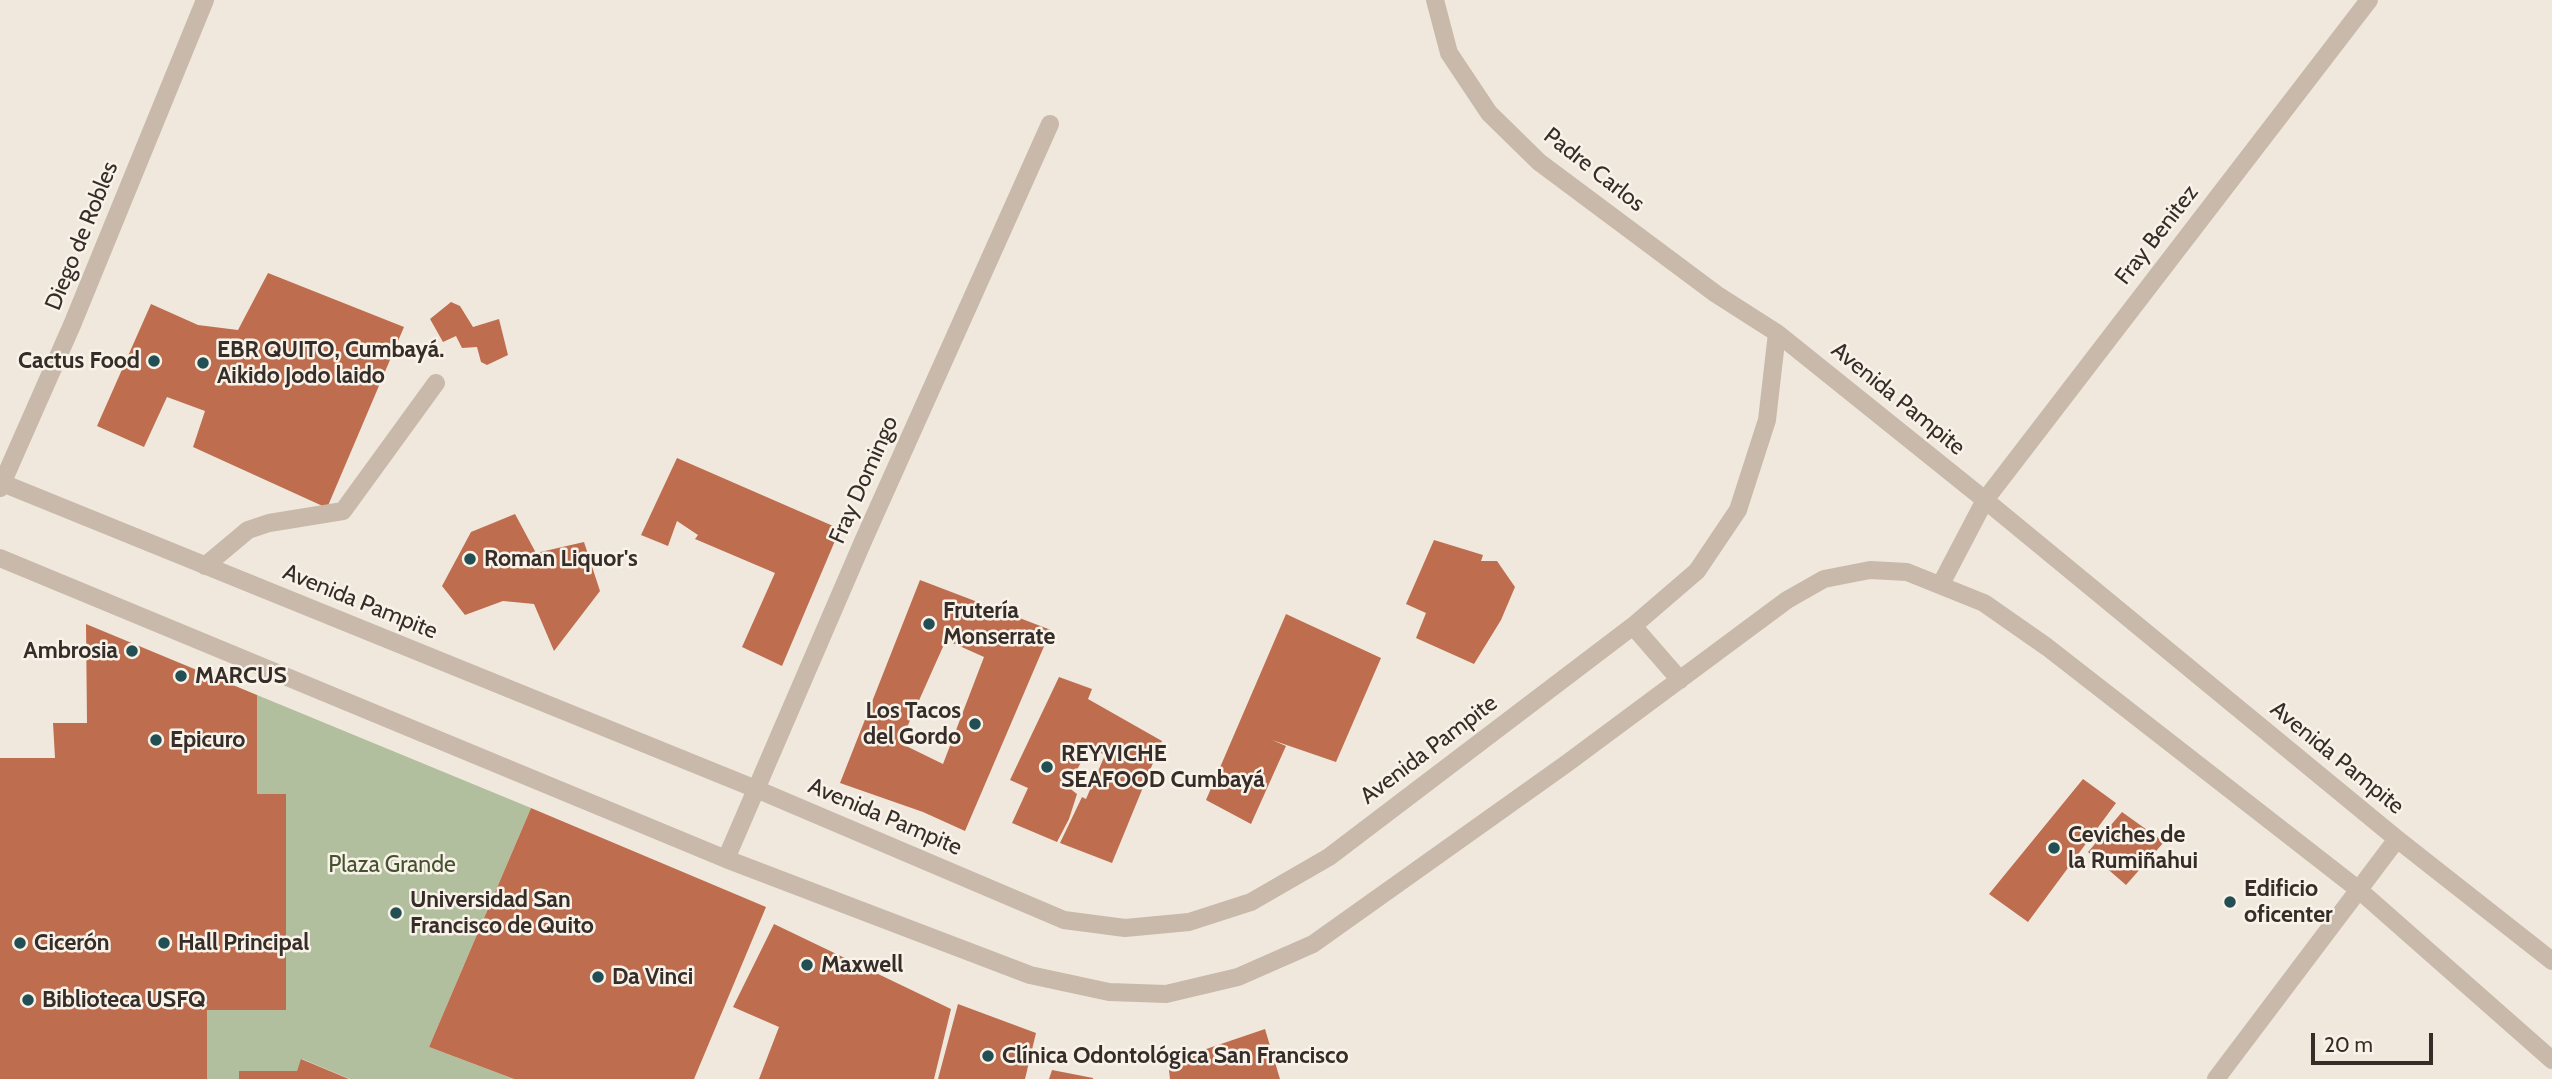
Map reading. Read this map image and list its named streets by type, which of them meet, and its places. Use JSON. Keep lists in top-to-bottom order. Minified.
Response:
{"streets":{"street":["Padre Carlos","Fray Benitez","Diego de Robles","Avenida Pampite","Fray Domingo"]},"crossings":[["Padre Carlos","Avenida Pampite"],["Fray Benitez","Avenida Pampite"],["Diego de Robles","Avenida Pampite"],["Avenida Pampite","Fray Domingo"]],"parks":["Plaza Grande"],"places":["Cactus Food","EBR QUITO, Cumbayá. Aikido Jodo laido","Roman Liquor's","Frutería Monserrate","Ambrosia","MARCUS","Los Tacos del Gordo","Epicuro","REYVICHE SEAFOOD Cumbayá","Ceviches de la Rumiñahui","Edificio oficenter","Universidad San Francisco de Quito","Cicerón","Hall Principal","Maxwell","Da Vinci","Biblioteca USFQ","Clínica Odontológica San Francisco"],"scale_bar":"20 m"}
